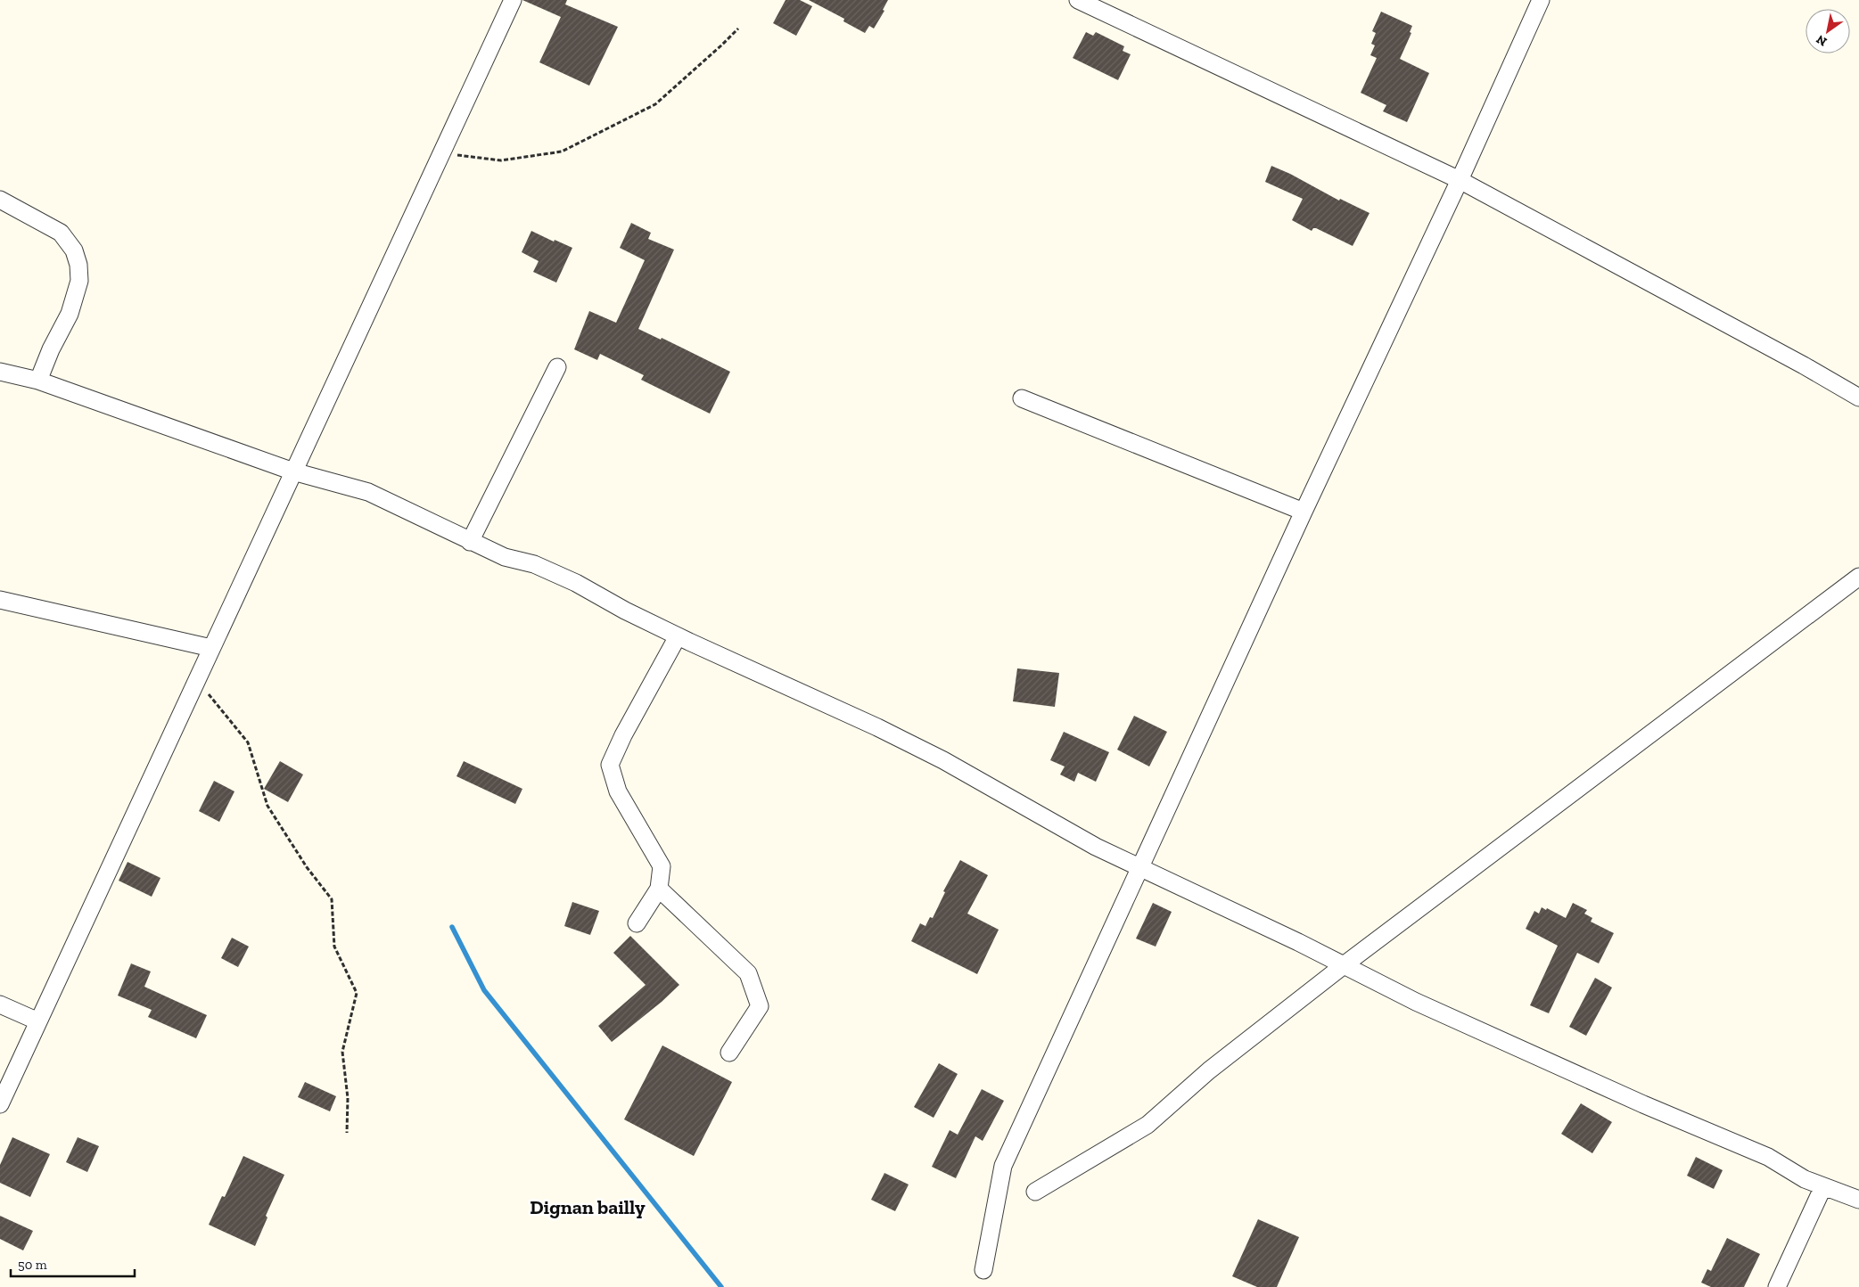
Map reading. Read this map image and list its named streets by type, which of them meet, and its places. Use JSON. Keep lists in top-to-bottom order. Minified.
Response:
{"districts":["Dignan bailly"],"scale_bar":"50 m","north":"bottom left"}
